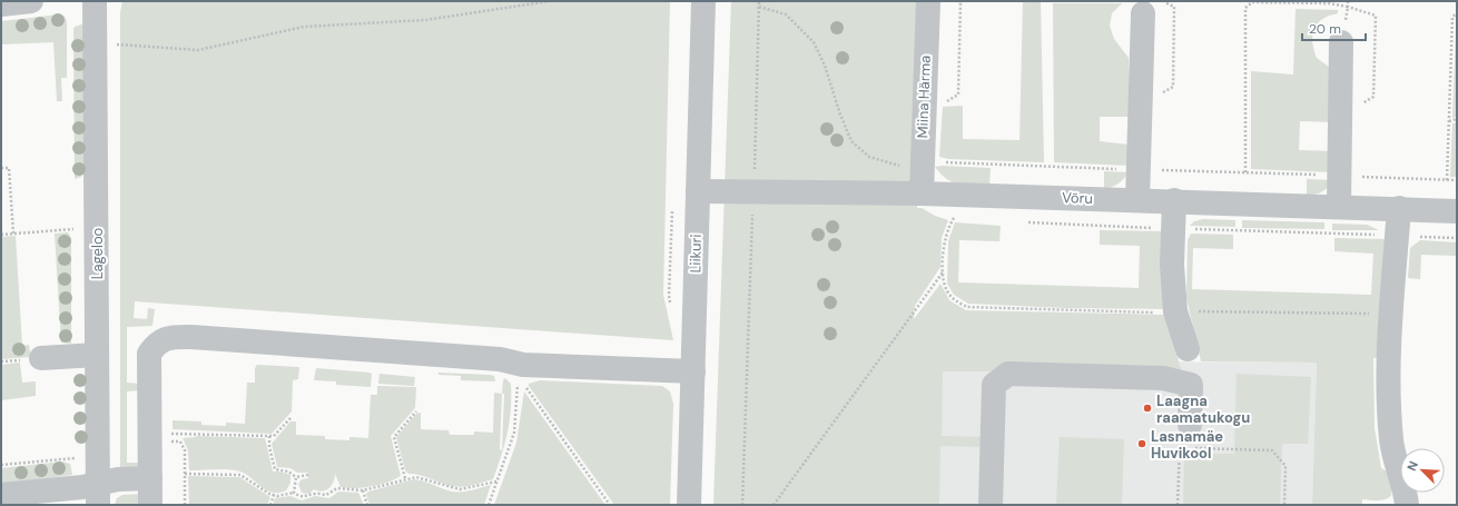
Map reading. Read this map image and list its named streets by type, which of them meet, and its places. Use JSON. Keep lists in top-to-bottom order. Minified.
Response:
{"streets":{"street":["Miina Härma","Võru","Lageloo","Liikuri"]},"crossings":[["Miina Härma","Võru"],["Võru","Liikuri"]],"places":["Laagna raamatukogu","Lasnamäe Huvikool"],"scale_bar":"20 m","north":"top left"}
